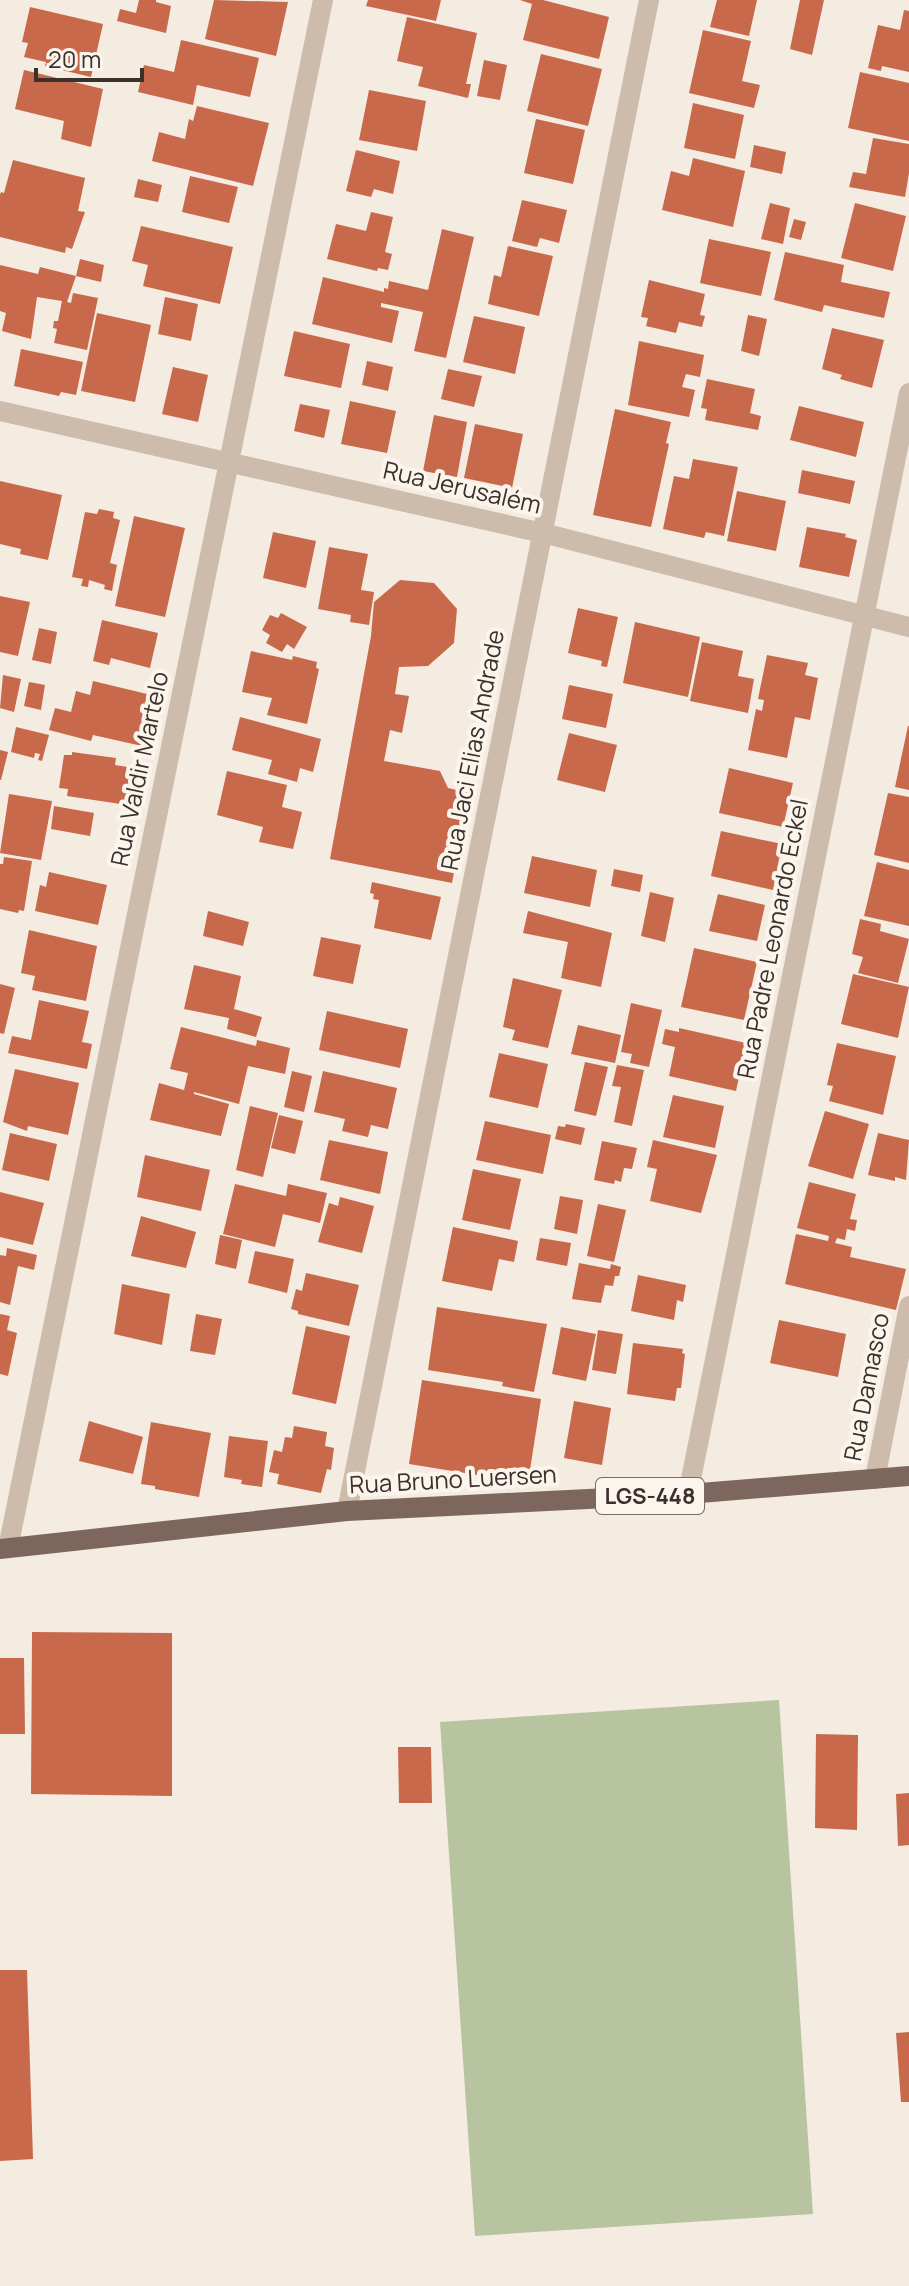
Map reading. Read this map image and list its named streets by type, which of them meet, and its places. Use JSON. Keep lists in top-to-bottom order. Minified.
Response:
{"streets":{"main road":["Rua Bruno Luersen","LGS-448"],"street":["Rua Jerusalém","Rua Jaci Elias Andrade","Rua Valdir Martelo","Rua Padre Leonardo Eckel","Rua Damasco"]},"crossings":[["Rua Jerusalém","Rua Jaci Elias Andrade"],["Rua Jerusalém","Rua Valdir Martelo"],["Rua Jerusalém","Rua Padre Leonardo Eckel"],["Rua Jaci Elias Andrade","Rua Bruno Luersen"],["Rua Valdir Martelo","Rua Bruno Luersen"],["Rua Padre Leonardo Eckel","Rua Bruno Luersen"],["Rua Damasco","Rua Bruno Luersen"]],"scale_bar":"20 m"}
